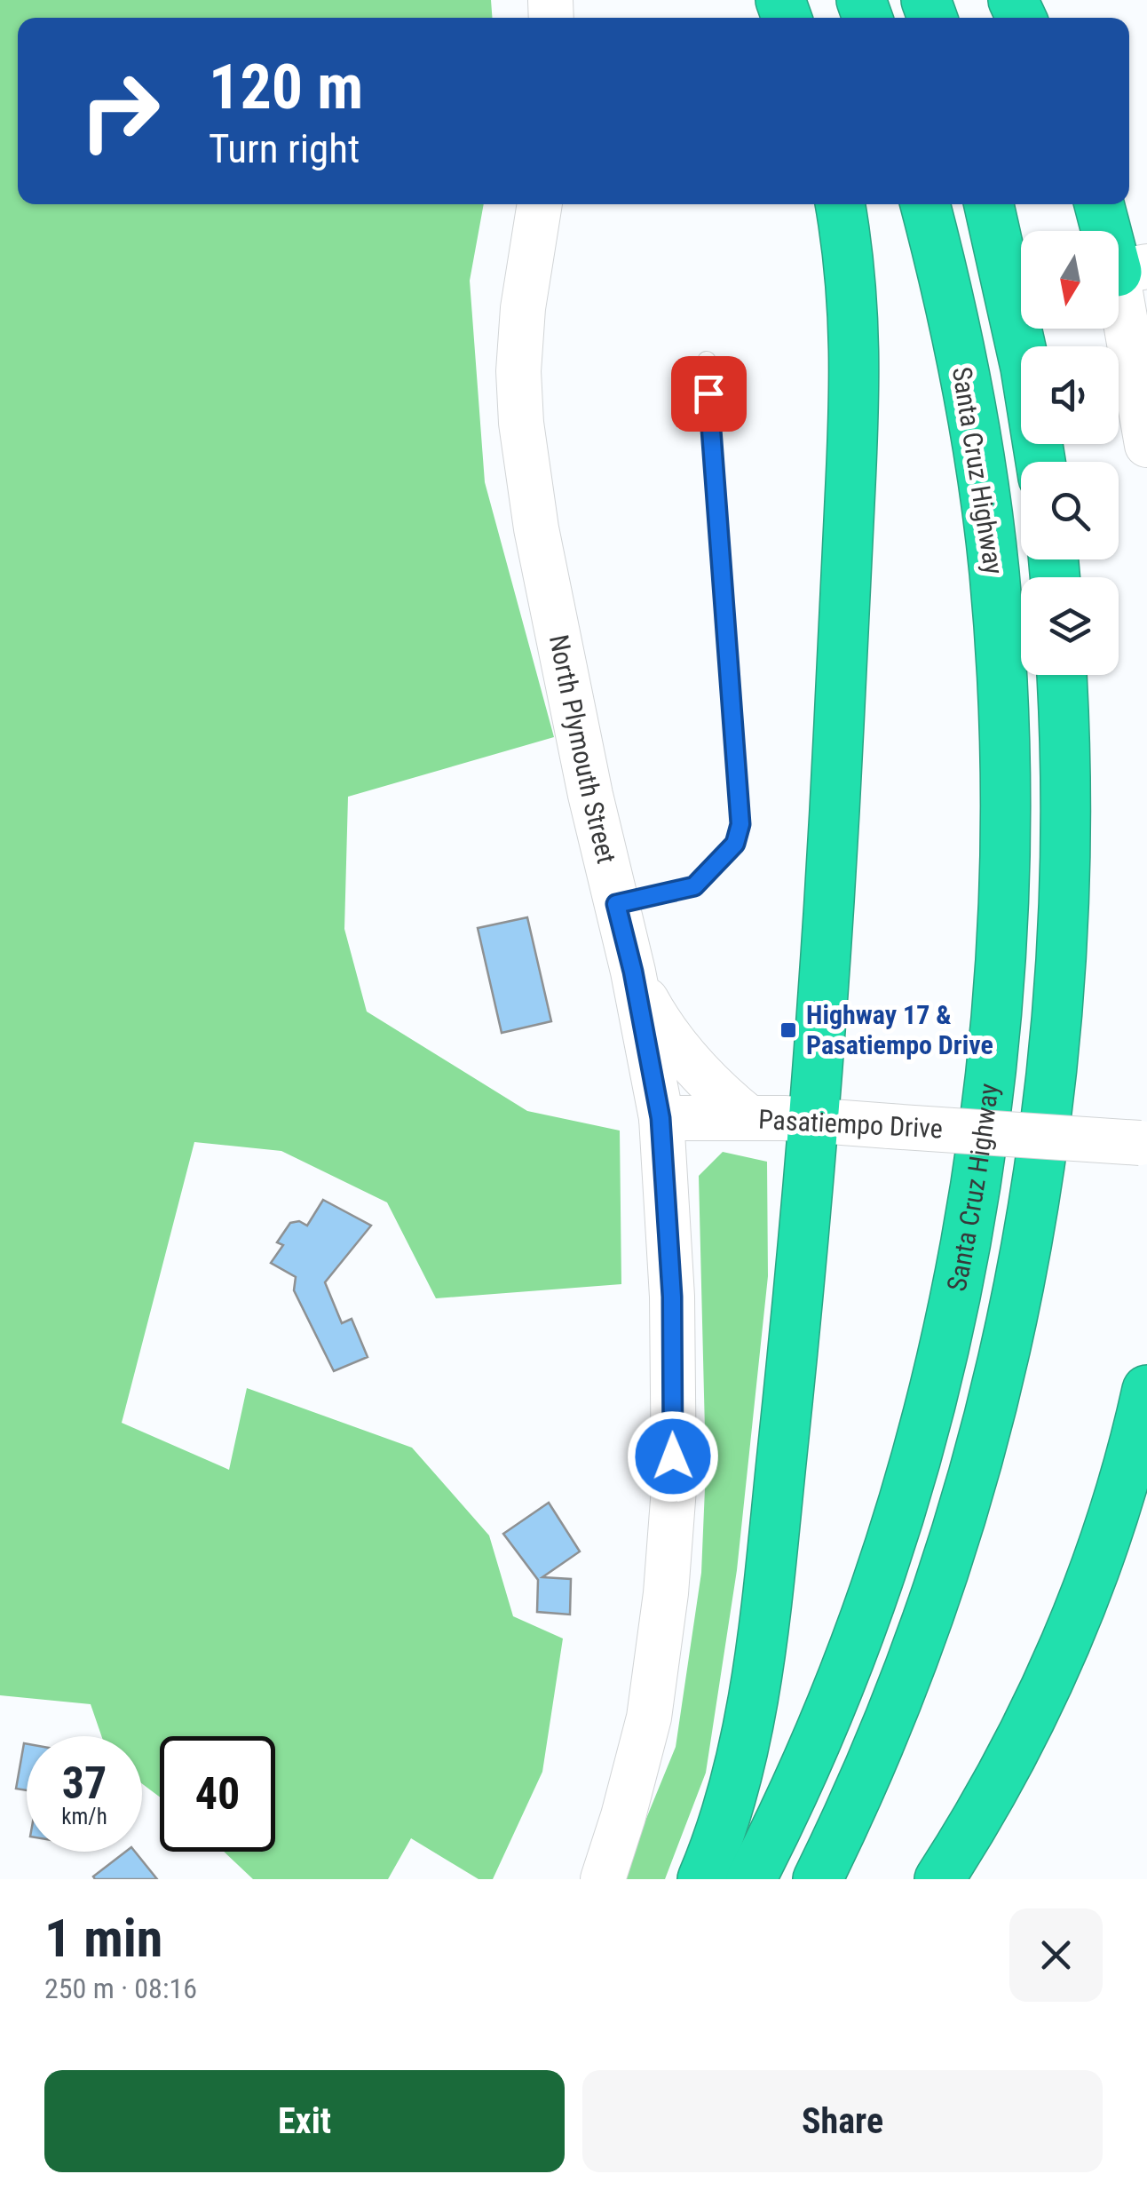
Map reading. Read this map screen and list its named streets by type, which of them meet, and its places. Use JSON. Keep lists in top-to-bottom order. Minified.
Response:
{"streets":{"highway":["Santa Cruz Highway"],"street":["North Plymouth Street","Pasatiempo Drive"]},"crossings":[["North Plymouth Street","Pasatiempo Drive"]],"places":{"transit":["Highway 17 & Pasatiempo Drive"]},"north":"bottom","page":{"turn":["120 m","Turn right"],"speed":"37 km/h","limit":"40","heading":["1 min","250 m · 08:16"],"buttons":["Exit","Share"]}}
